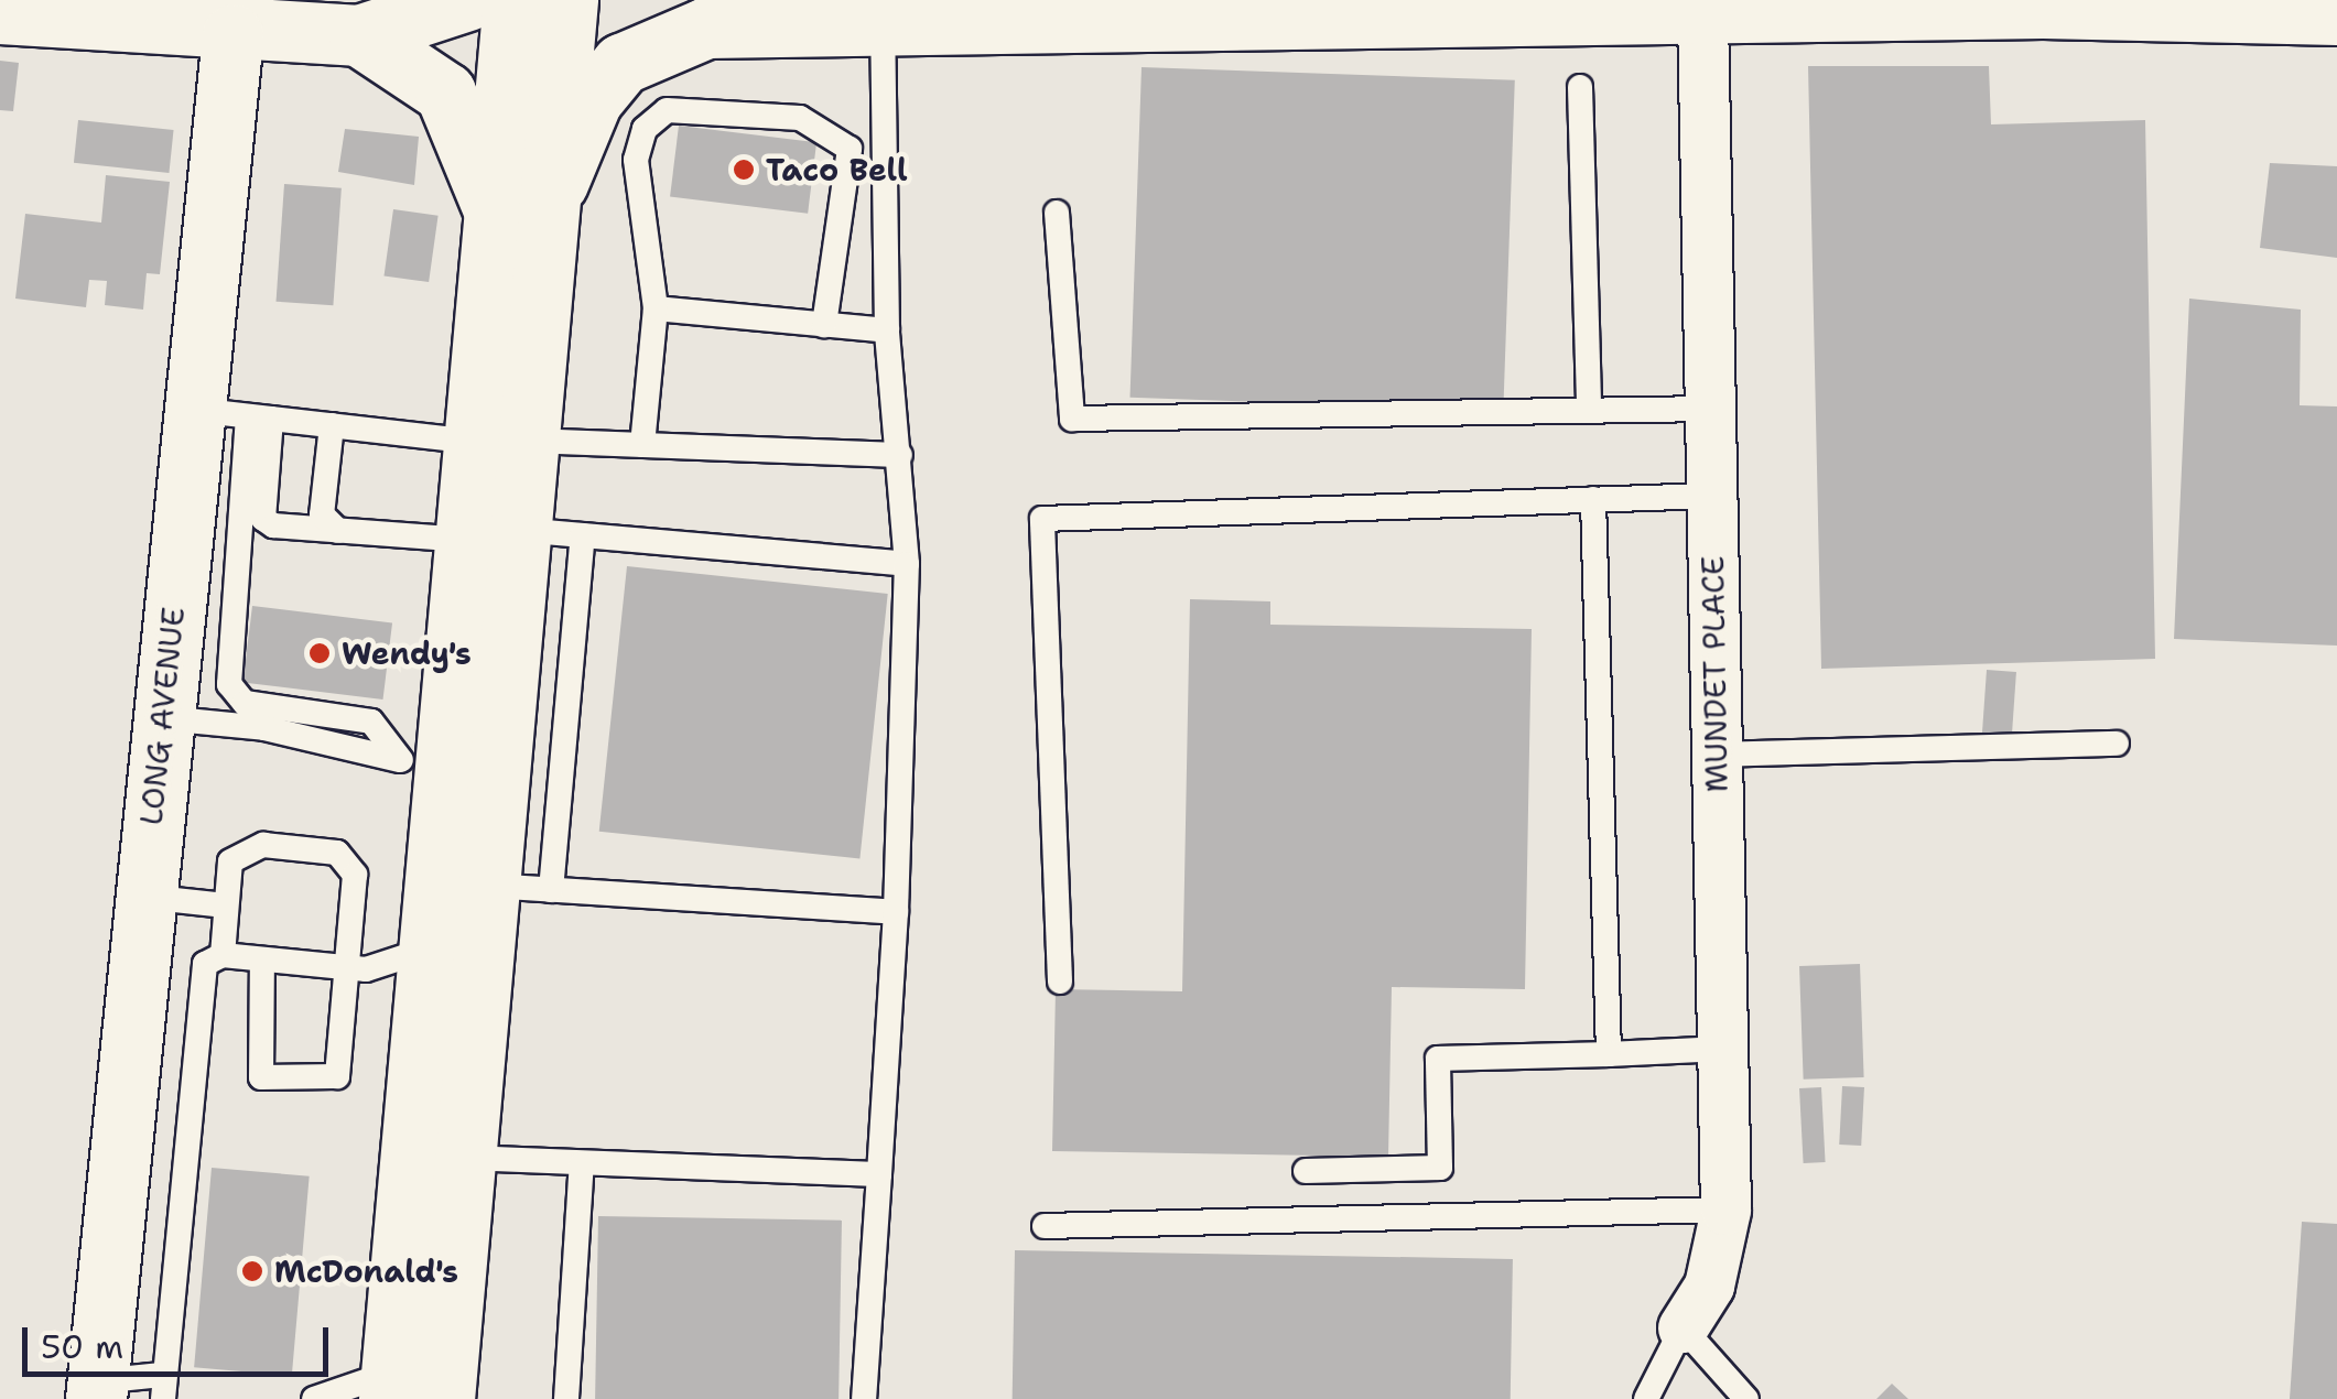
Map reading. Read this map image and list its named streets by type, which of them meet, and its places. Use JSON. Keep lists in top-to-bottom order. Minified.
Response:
{"streets":{"main road":["LONG AVENUE"],"street":["MUNDET PLACE"]},"places":["Taco Bell","Wendy's","McDonald's"],"scale_bar":"50 m"}
